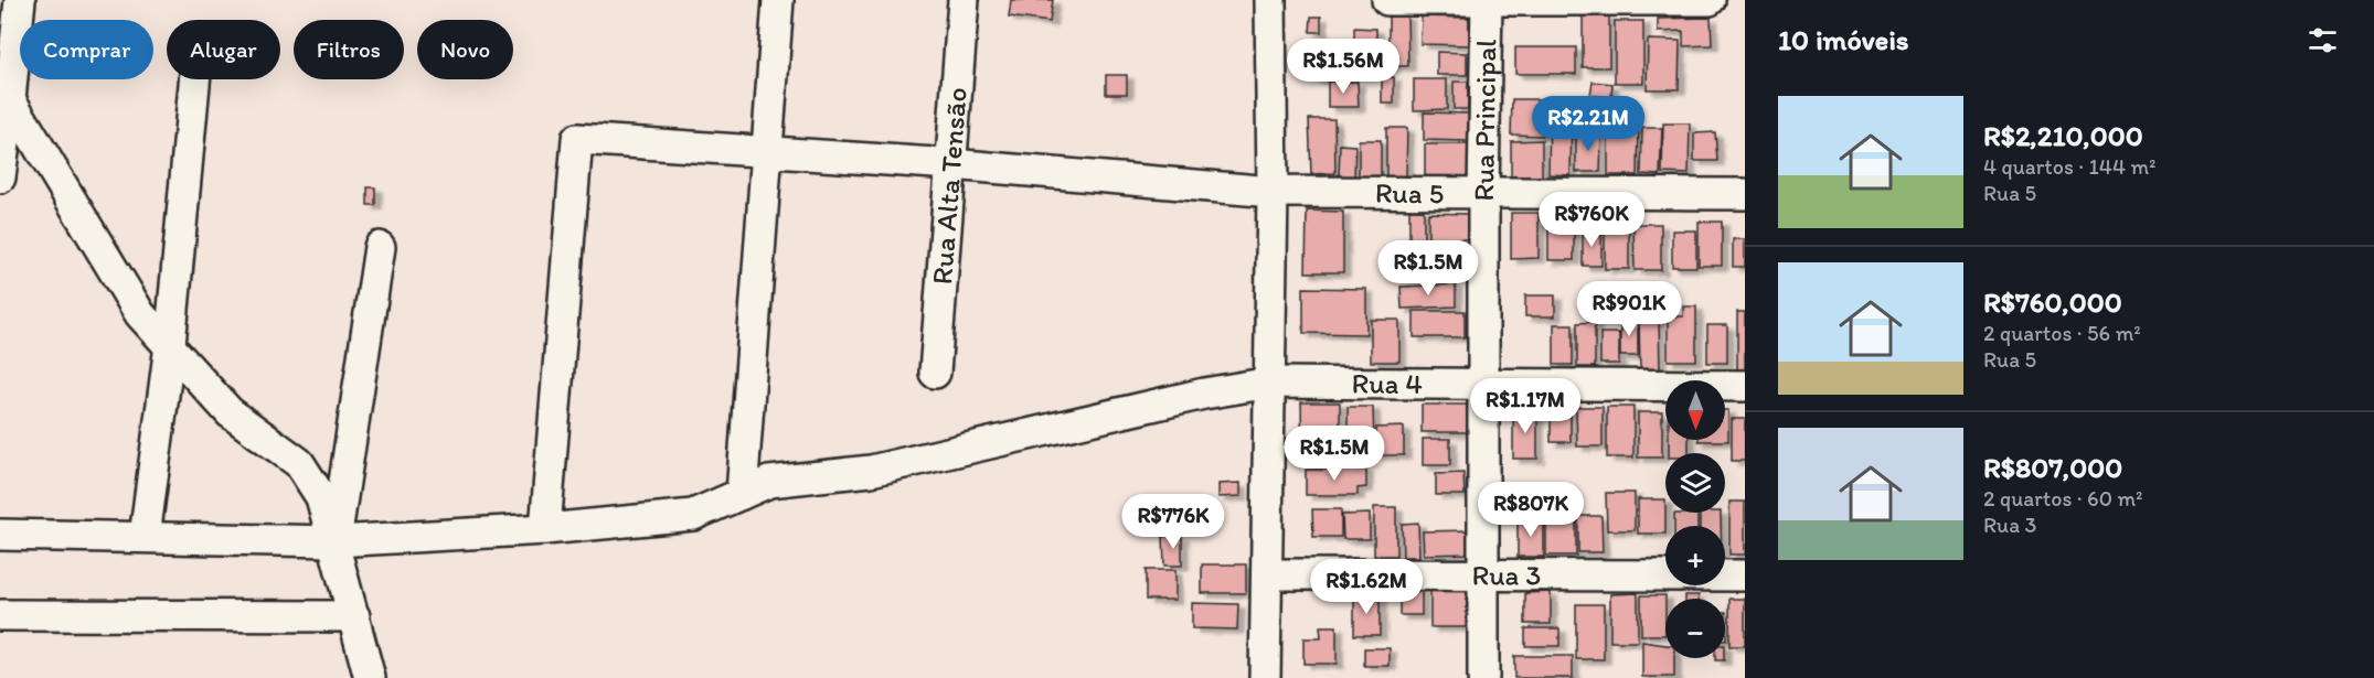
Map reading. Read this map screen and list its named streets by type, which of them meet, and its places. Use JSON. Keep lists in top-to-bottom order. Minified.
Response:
{"streets":{"street":["Rua Principal","Rua Alta Tensão","Rua 5","Rua 4","Rua 3"]},"crossings":[["Rua Principal","Rua 5"],["Rua Principal","Rua 4"],["Rua Principal","Rua 3"],["Rua Alta Tensão","Rua 5"],["Rua 5","Rua 4"]],"north":"bottom","page":{"heading":"10 imóveis","chip":["Comprar","Alugar","Filtros","Novo"],"price":["R$1.56M","R$2.21M","R$760K","R$1.5M","R$901K","R$1.17M","R$1.5M","R$807K","R$776K","R$1.62M"],"list":[{"name":"R$2,210,000","note":"4 quartos · 144 m² · Rua 5"},{"name":"R$760,000","note":"2 quartos · 56 m² · Rua 5"},{"name":"R$807,000","note":"2 quartos · 60 m² · Rua 3"}],"map_buttons":["+","−"]}}
